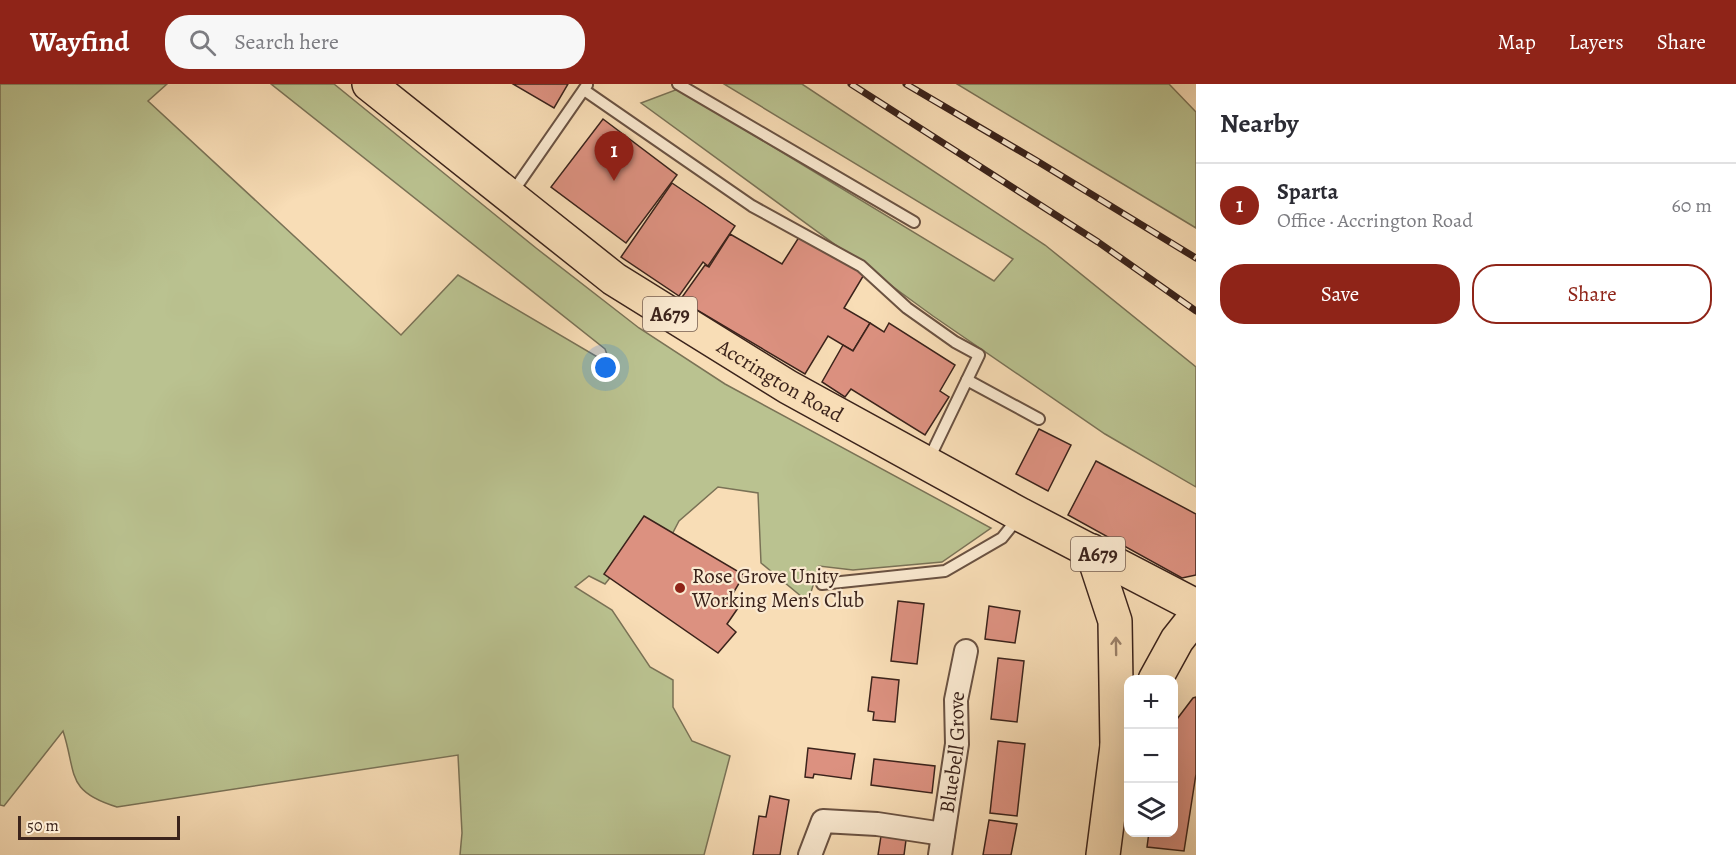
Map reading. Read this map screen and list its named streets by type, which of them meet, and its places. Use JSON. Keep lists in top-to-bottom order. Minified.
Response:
{"streets":{"highway":["A679","Accrington Road"],"street":["Bluebell Grove"]},"places":["Rose Grove Unity Working Men's Club"],"scale_bar":"50 m","page":{"header":"Wayfind","search":"Search here","nav":["Map","Layers","Share"],"heading":"Nearby","pins":"1","list":[{"mark":"1","name":"Sparta","note":"Office · Accrington Road","value":"60 m"}],"buttons":["Save","Share"],"map_buttons":["+","−"],"scale":"50 m"}}
